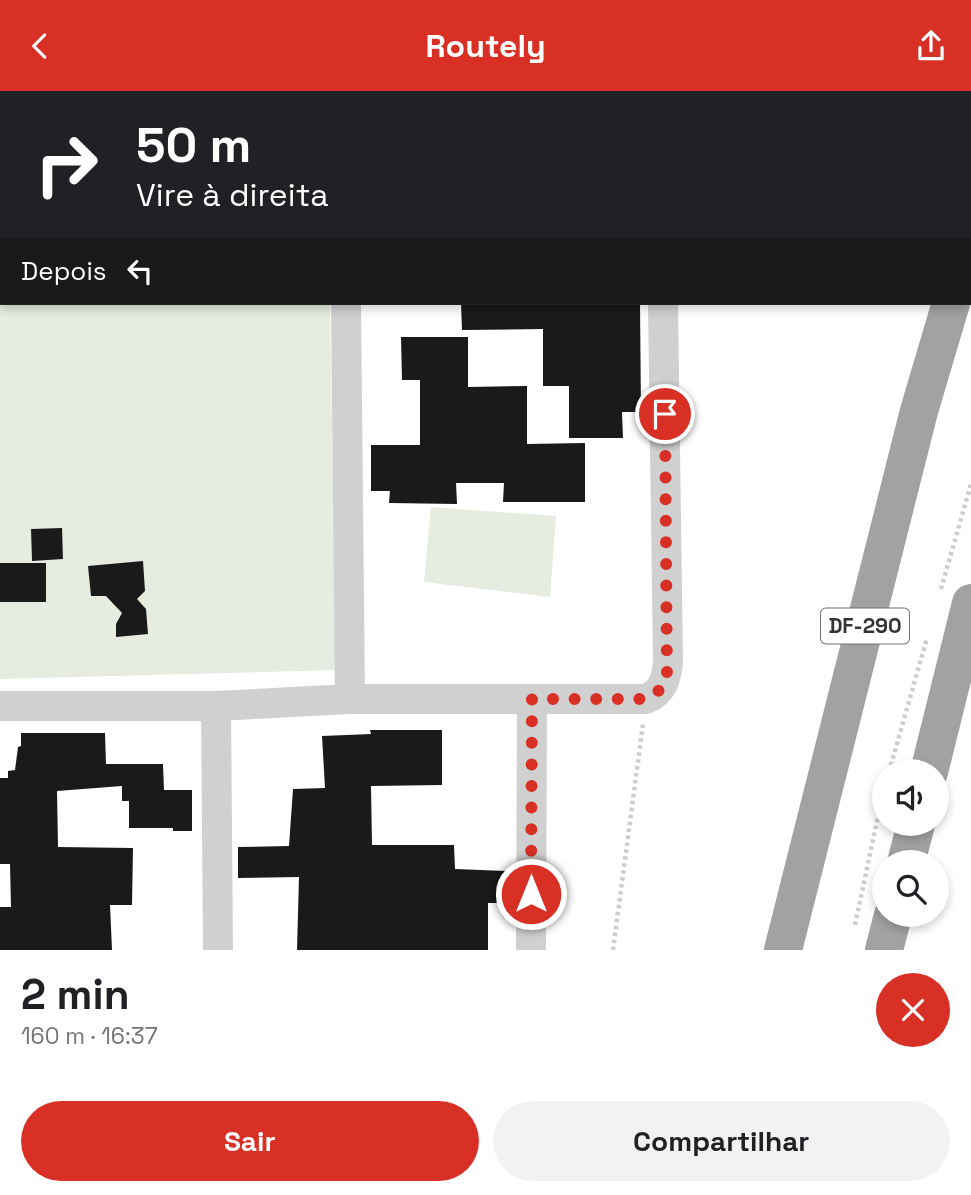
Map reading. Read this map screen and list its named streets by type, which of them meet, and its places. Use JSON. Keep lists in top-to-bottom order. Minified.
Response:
{"streets":{"highway":["DF-290"]},"page":{"header":"Routely","turn":["50 m","Vire à direita"],"then":"Depois","heading":["2 min","160 m · 16:37"],"buttons":["Sair","Compartilhar"]}}
